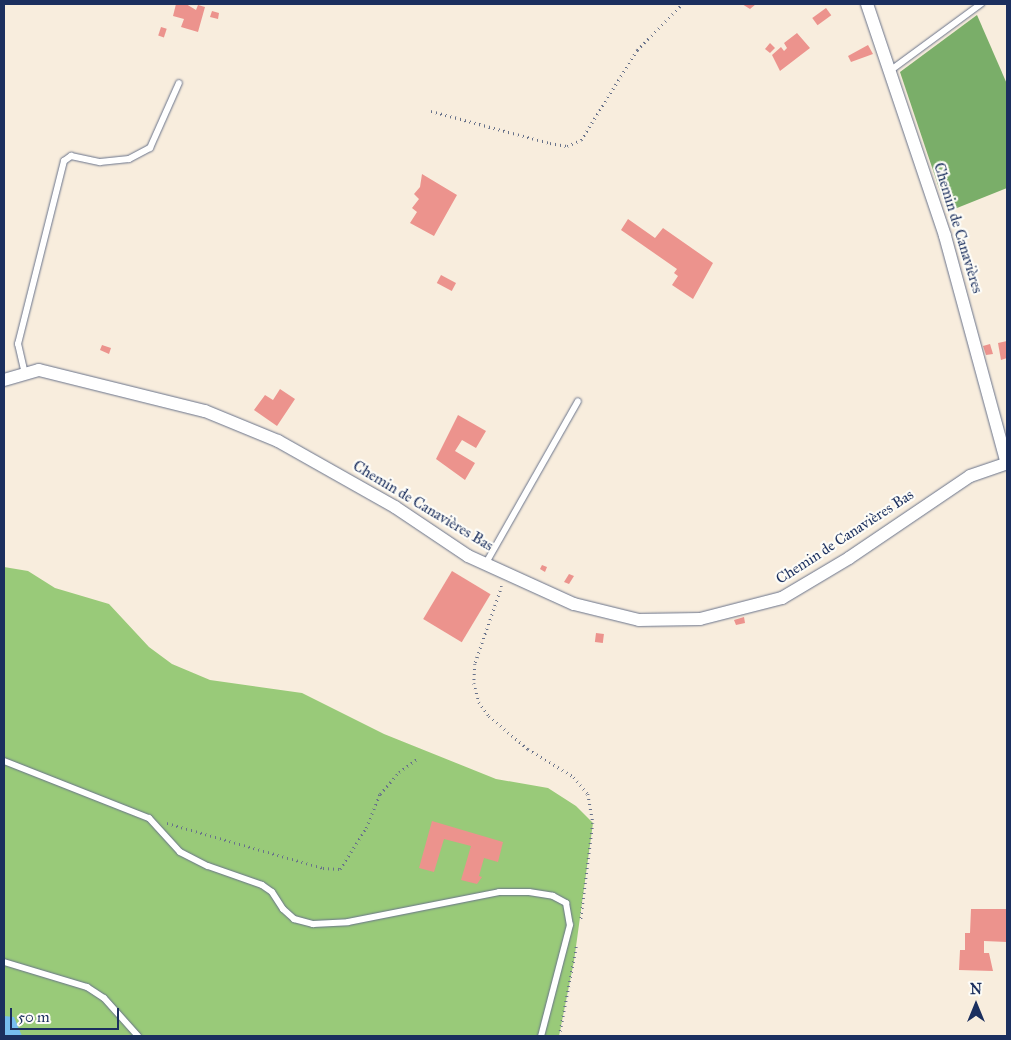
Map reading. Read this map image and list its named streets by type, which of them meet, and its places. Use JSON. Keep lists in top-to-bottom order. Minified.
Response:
{"streets":{"street":["Chemin de Canavières","Chemin de Canavières Bas"]},"crossings":[["Chemin de Canavières","Chemin de Canavières Bas"]],"scale_bar":"50 m","north":"top"}
